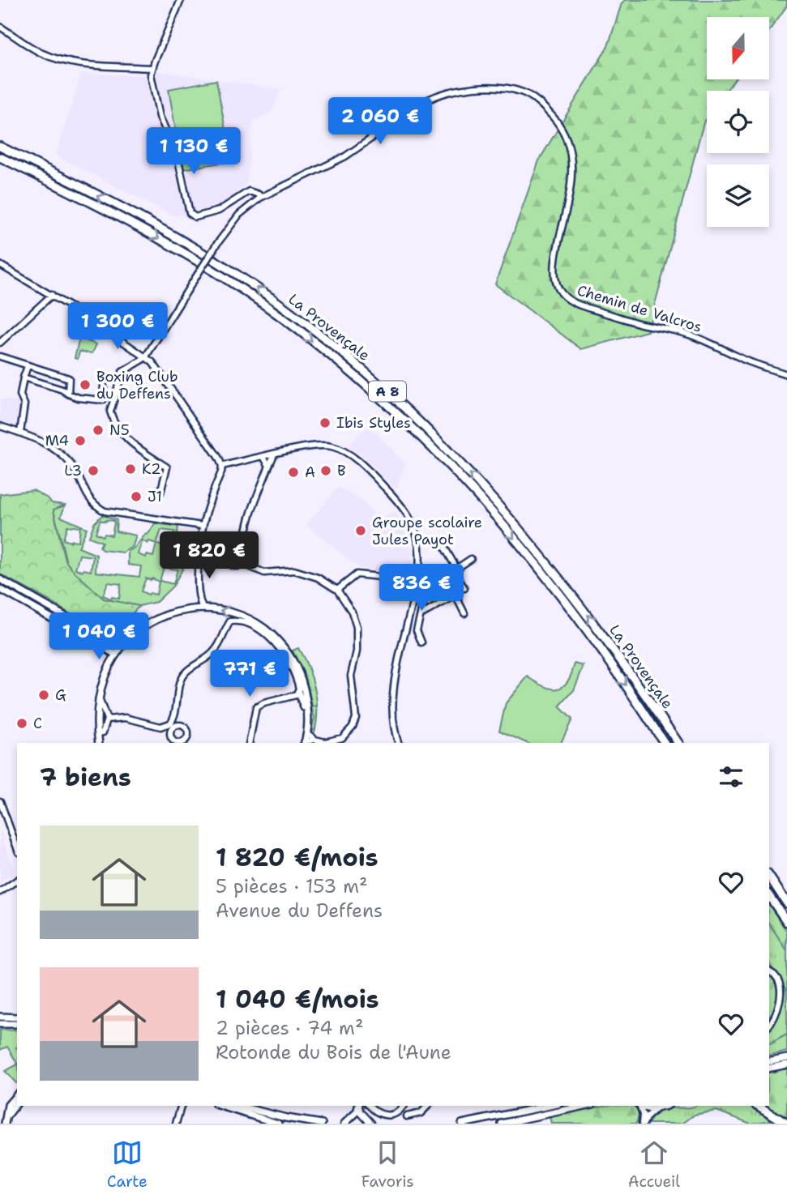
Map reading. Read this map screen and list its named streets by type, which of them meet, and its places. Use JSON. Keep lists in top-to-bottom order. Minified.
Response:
{"streets":{"highway":["La Provençale","A 8"],"street":["Chemin de Valcros"]},"places":["Boxing Club du Deffens","Ibis Styles","N5","M4","K2","L3","B","A","J1","Groupe scolaire Jules Payot","G","C"],"north":"bottom","page":{"price":["2 060 €","1 130 €","1 300 €","1 820 €","836 €","1 040 €","771 €"],"heading":"7 biens","list":[{"name":"1 820 €/mois","note":"5 pièces · 153 m² · Avenue du Deffens"},{"name":"1 040 €/mois","note":"2 pièces · 74 m² · Rotonde du Bois de l'Aune"}],"tabs":["Carte","Favoris","Accueil"]}}
